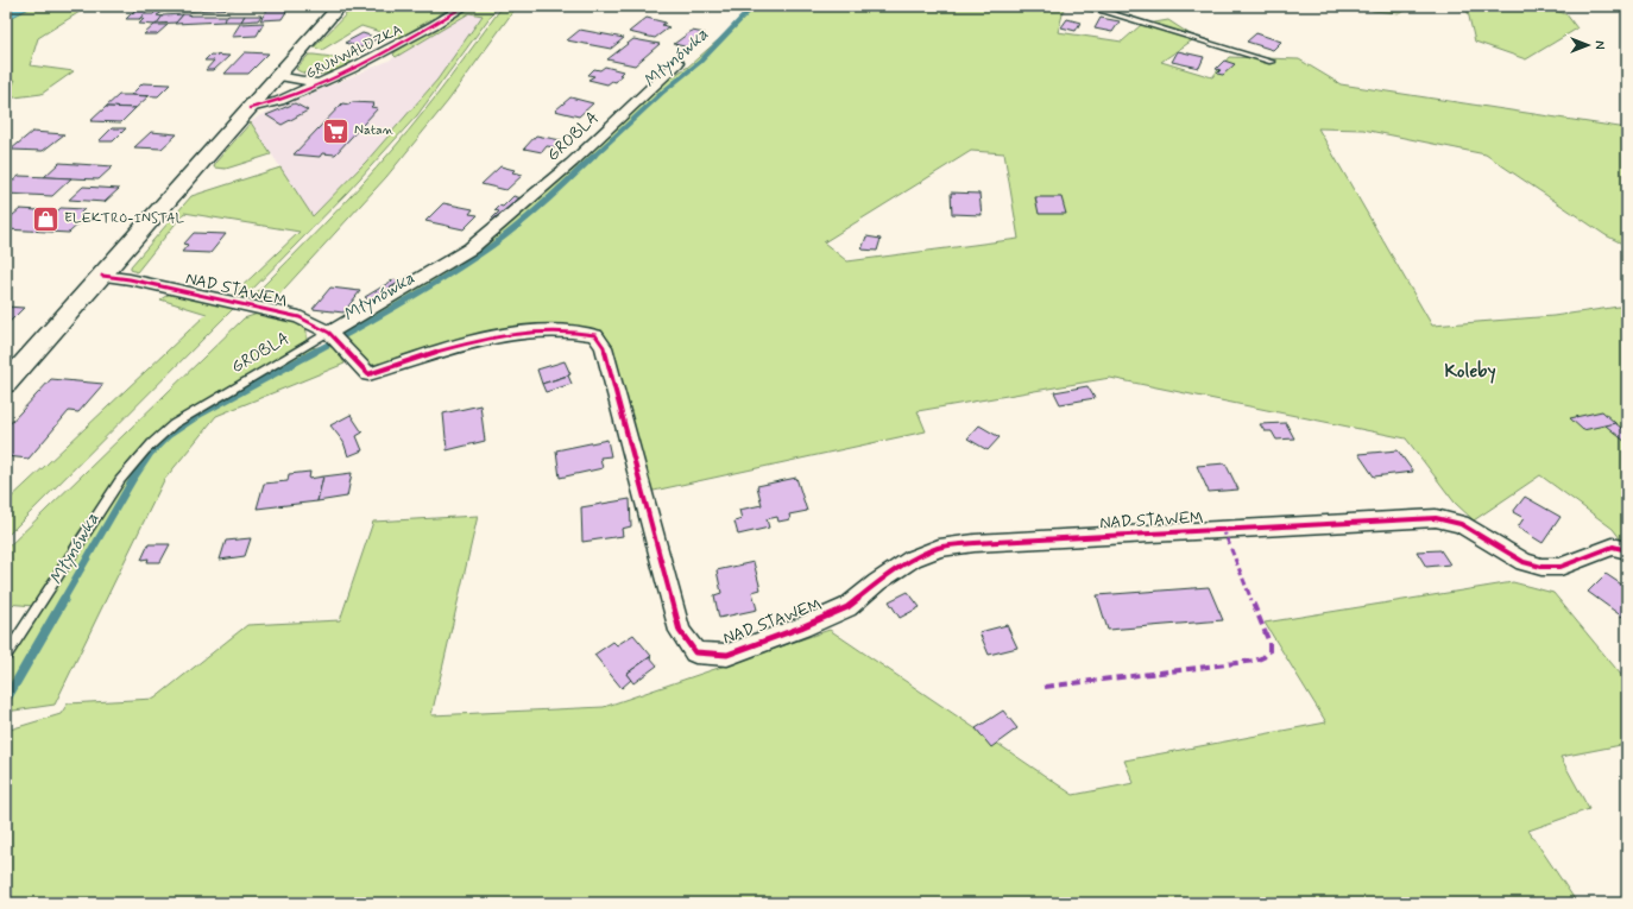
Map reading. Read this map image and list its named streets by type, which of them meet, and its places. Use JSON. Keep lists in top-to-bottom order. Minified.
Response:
{"streets":{"street":["GRUNWALDZKA","GROBLA","NAD STAWEM"]},"crossings":[["GROBLA","NAD STAWEM"]],"districts":["Koleby"],"water":["Młynówka"],"places":{"supermarket":["Natan"],"shop":["ELEKTRO-INSTAL"]},"north":"right"}
